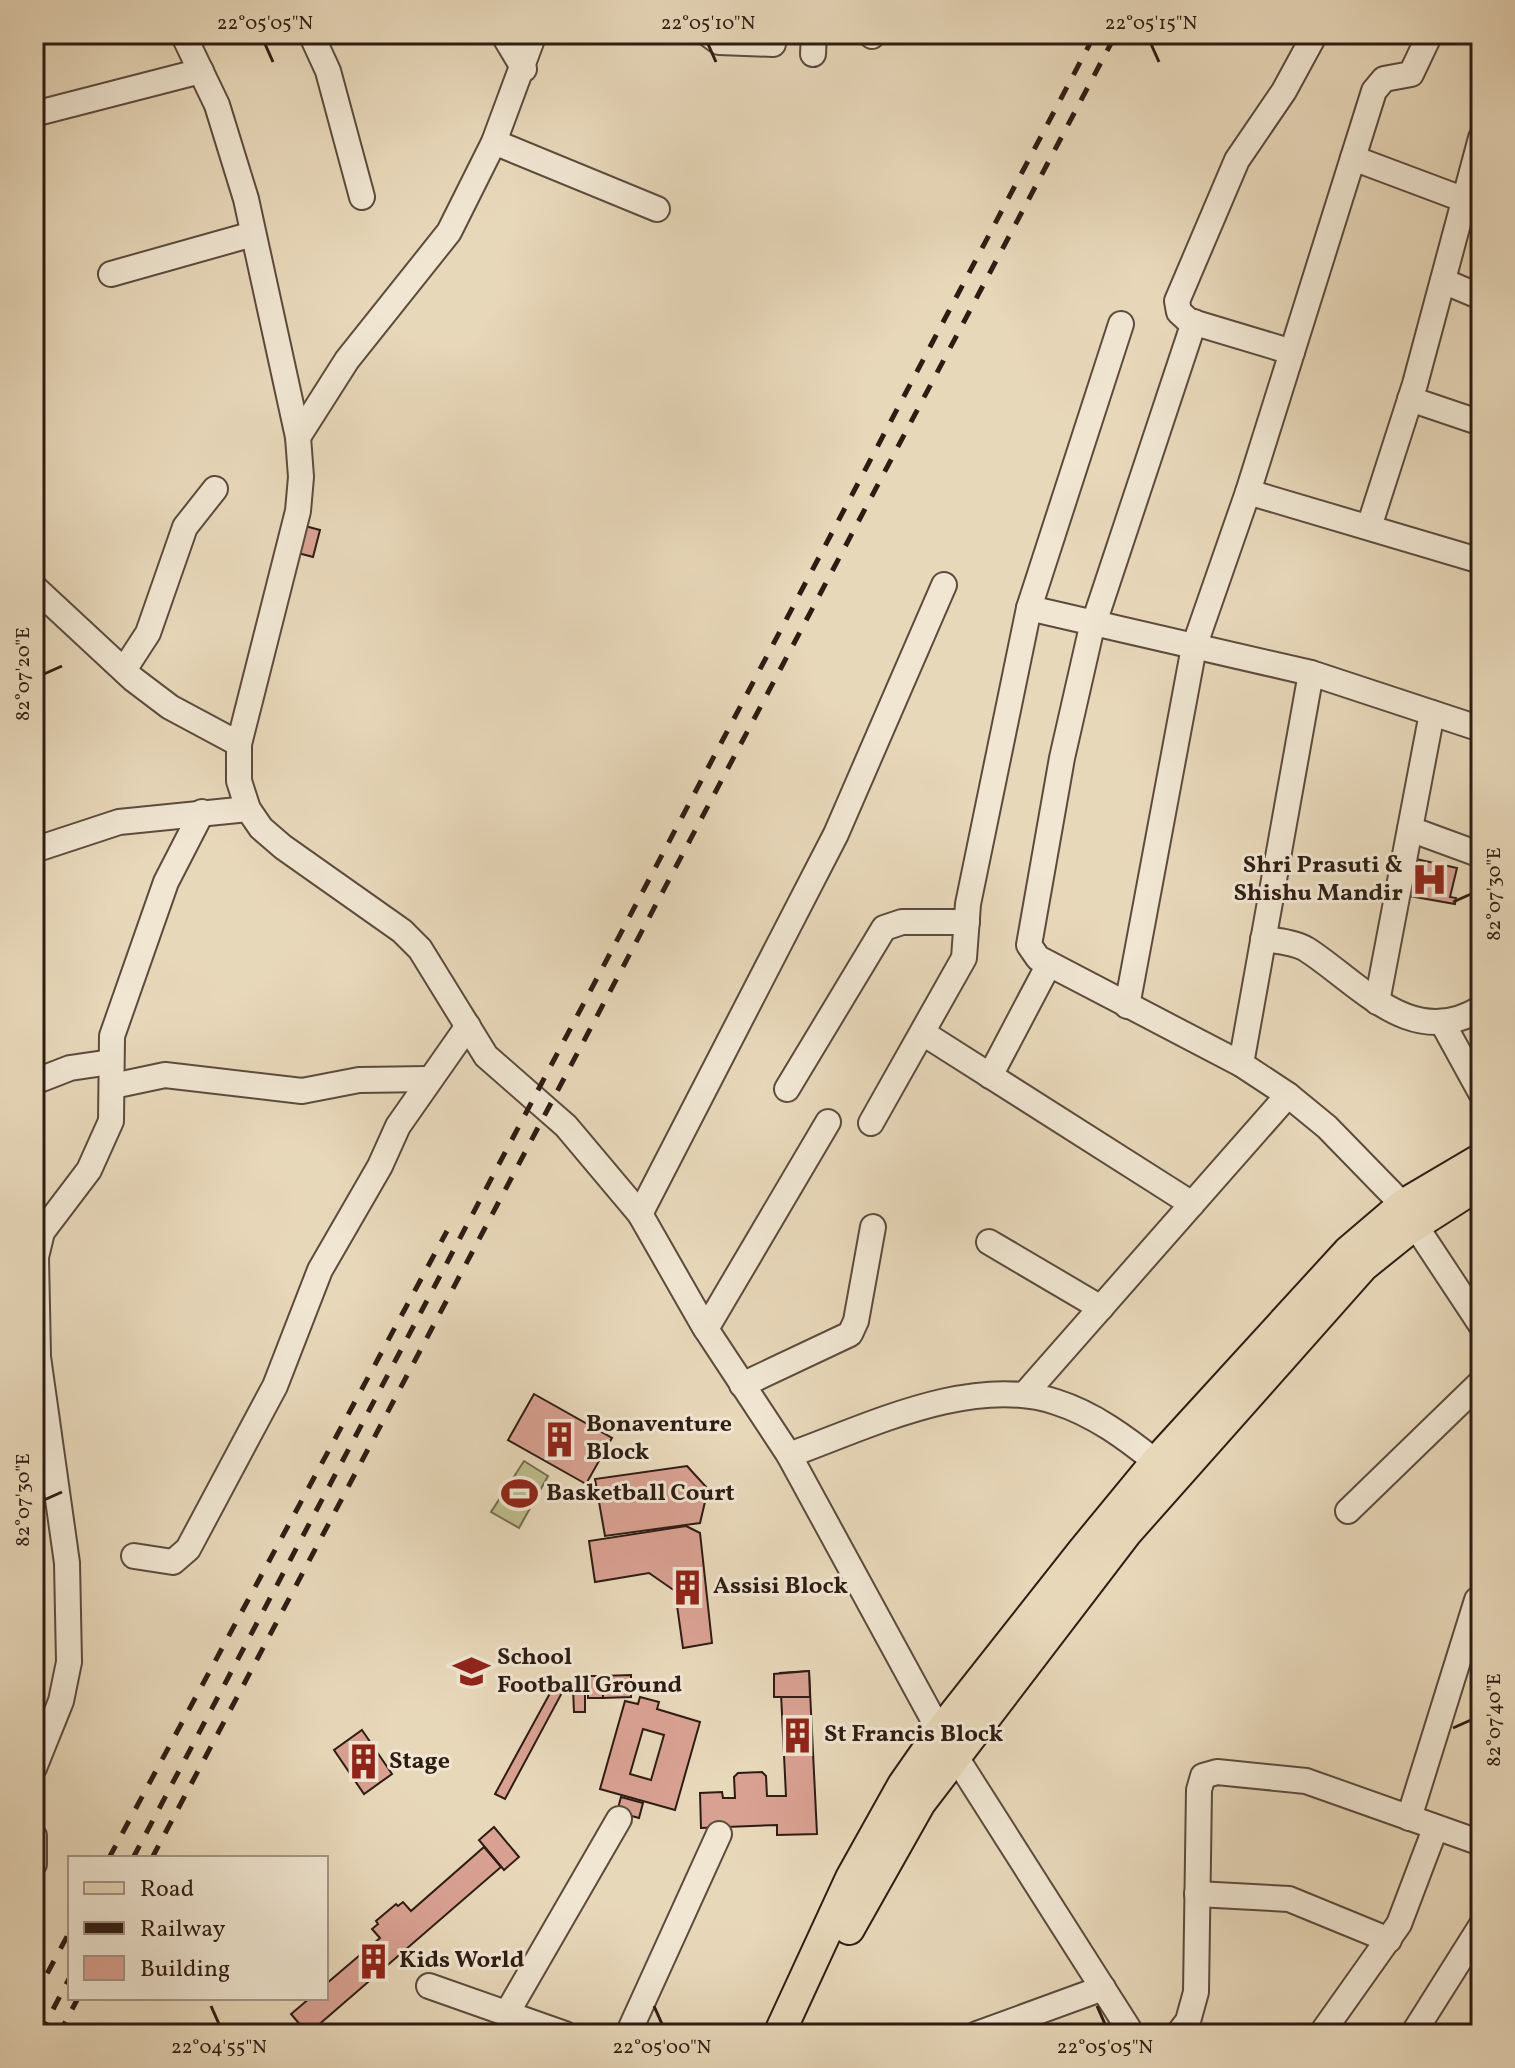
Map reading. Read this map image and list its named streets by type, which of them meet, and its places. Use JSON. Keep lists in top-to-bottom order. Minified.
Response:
{"places":{"hospital":["Shri Prasuti & Shishu Mandir"],"building":["Bonaventure Block","Assisi Block","St Francis Block","Stage","Kids World"],"sports":["Basketball Court"],"school or university":["School Football Ground"]},"legend":["Road","Railway","Building"],"coordinates":["22°05'05\"N","22°05'10\"N","22°05'15\"N","82°07'20\"E","82°07'30\"E","82°07'40\"E","22°04'55\"N","22°05'00\"N"]}
